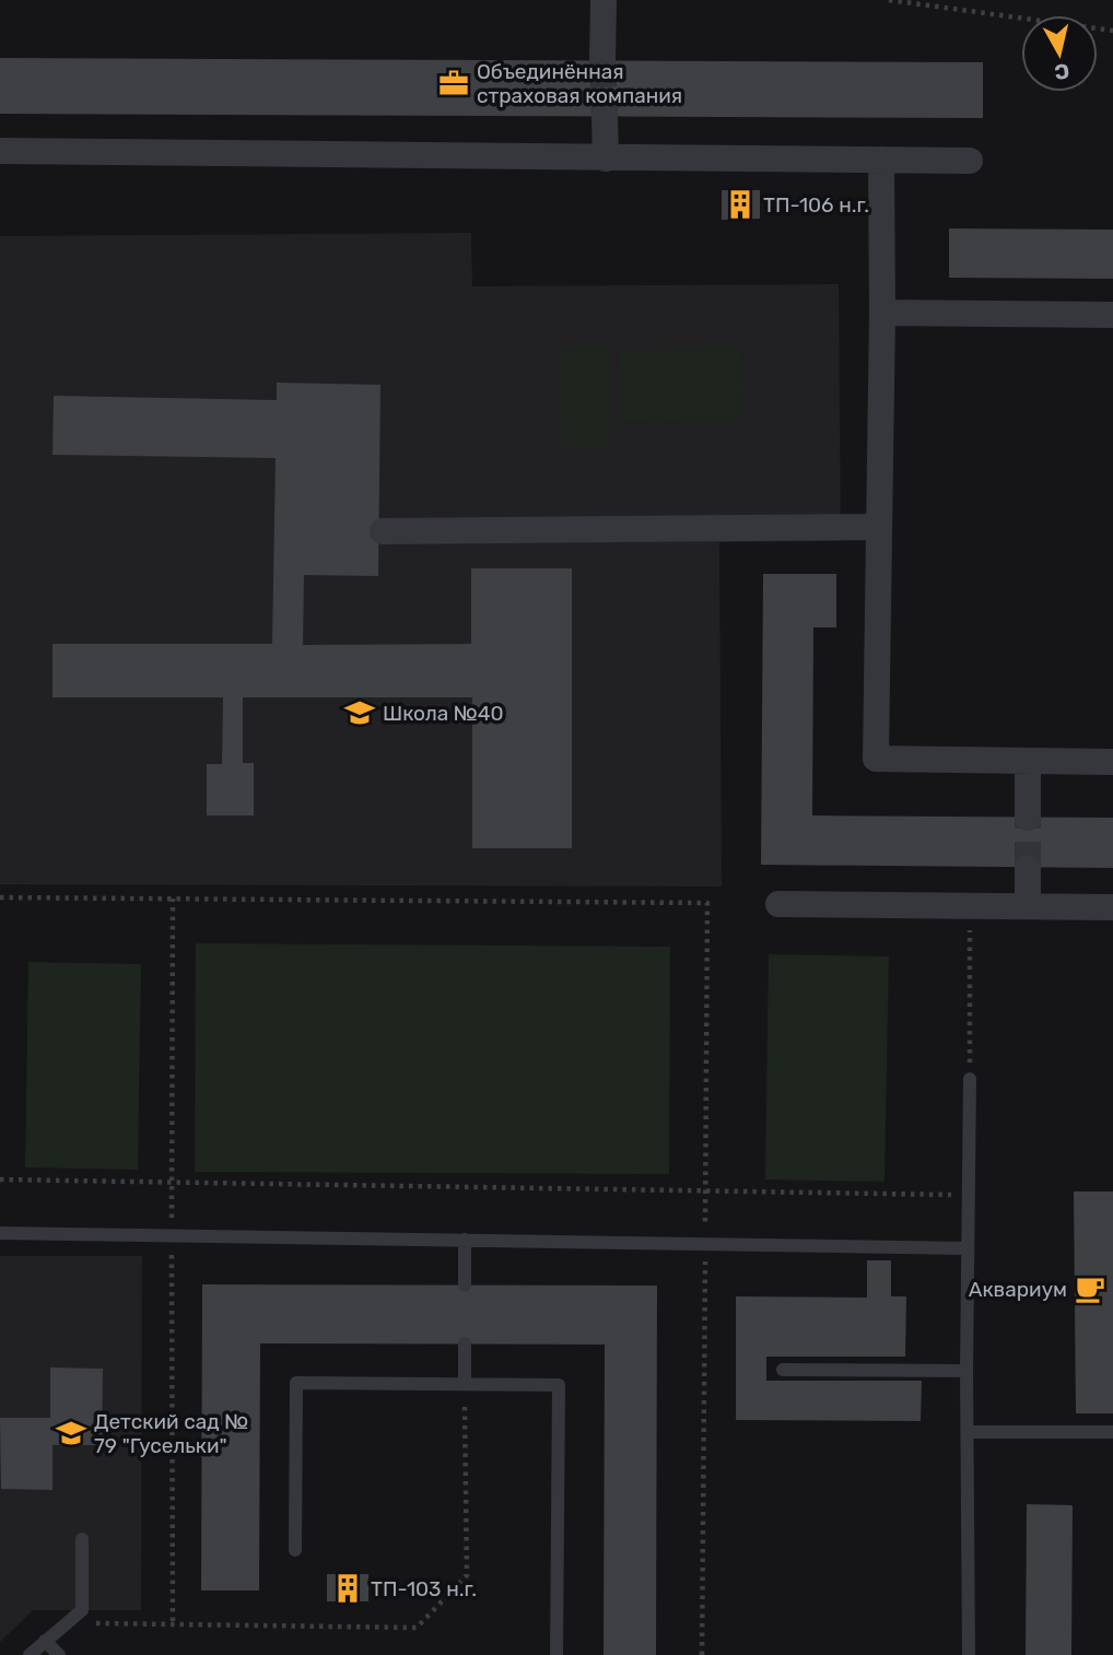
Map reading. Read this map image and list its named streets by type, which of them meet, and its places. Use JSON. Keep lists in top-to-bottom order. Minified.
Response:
{"places":{"office":["Объединённая страховая компания"],"building":["ТП-106 н.г.","ТП-103 н.г."],"school or university":["Школа №40","Детский сад № 79 \"Гусельки\""],"cafe":["Аквариум"]},"north":"bottom"}
